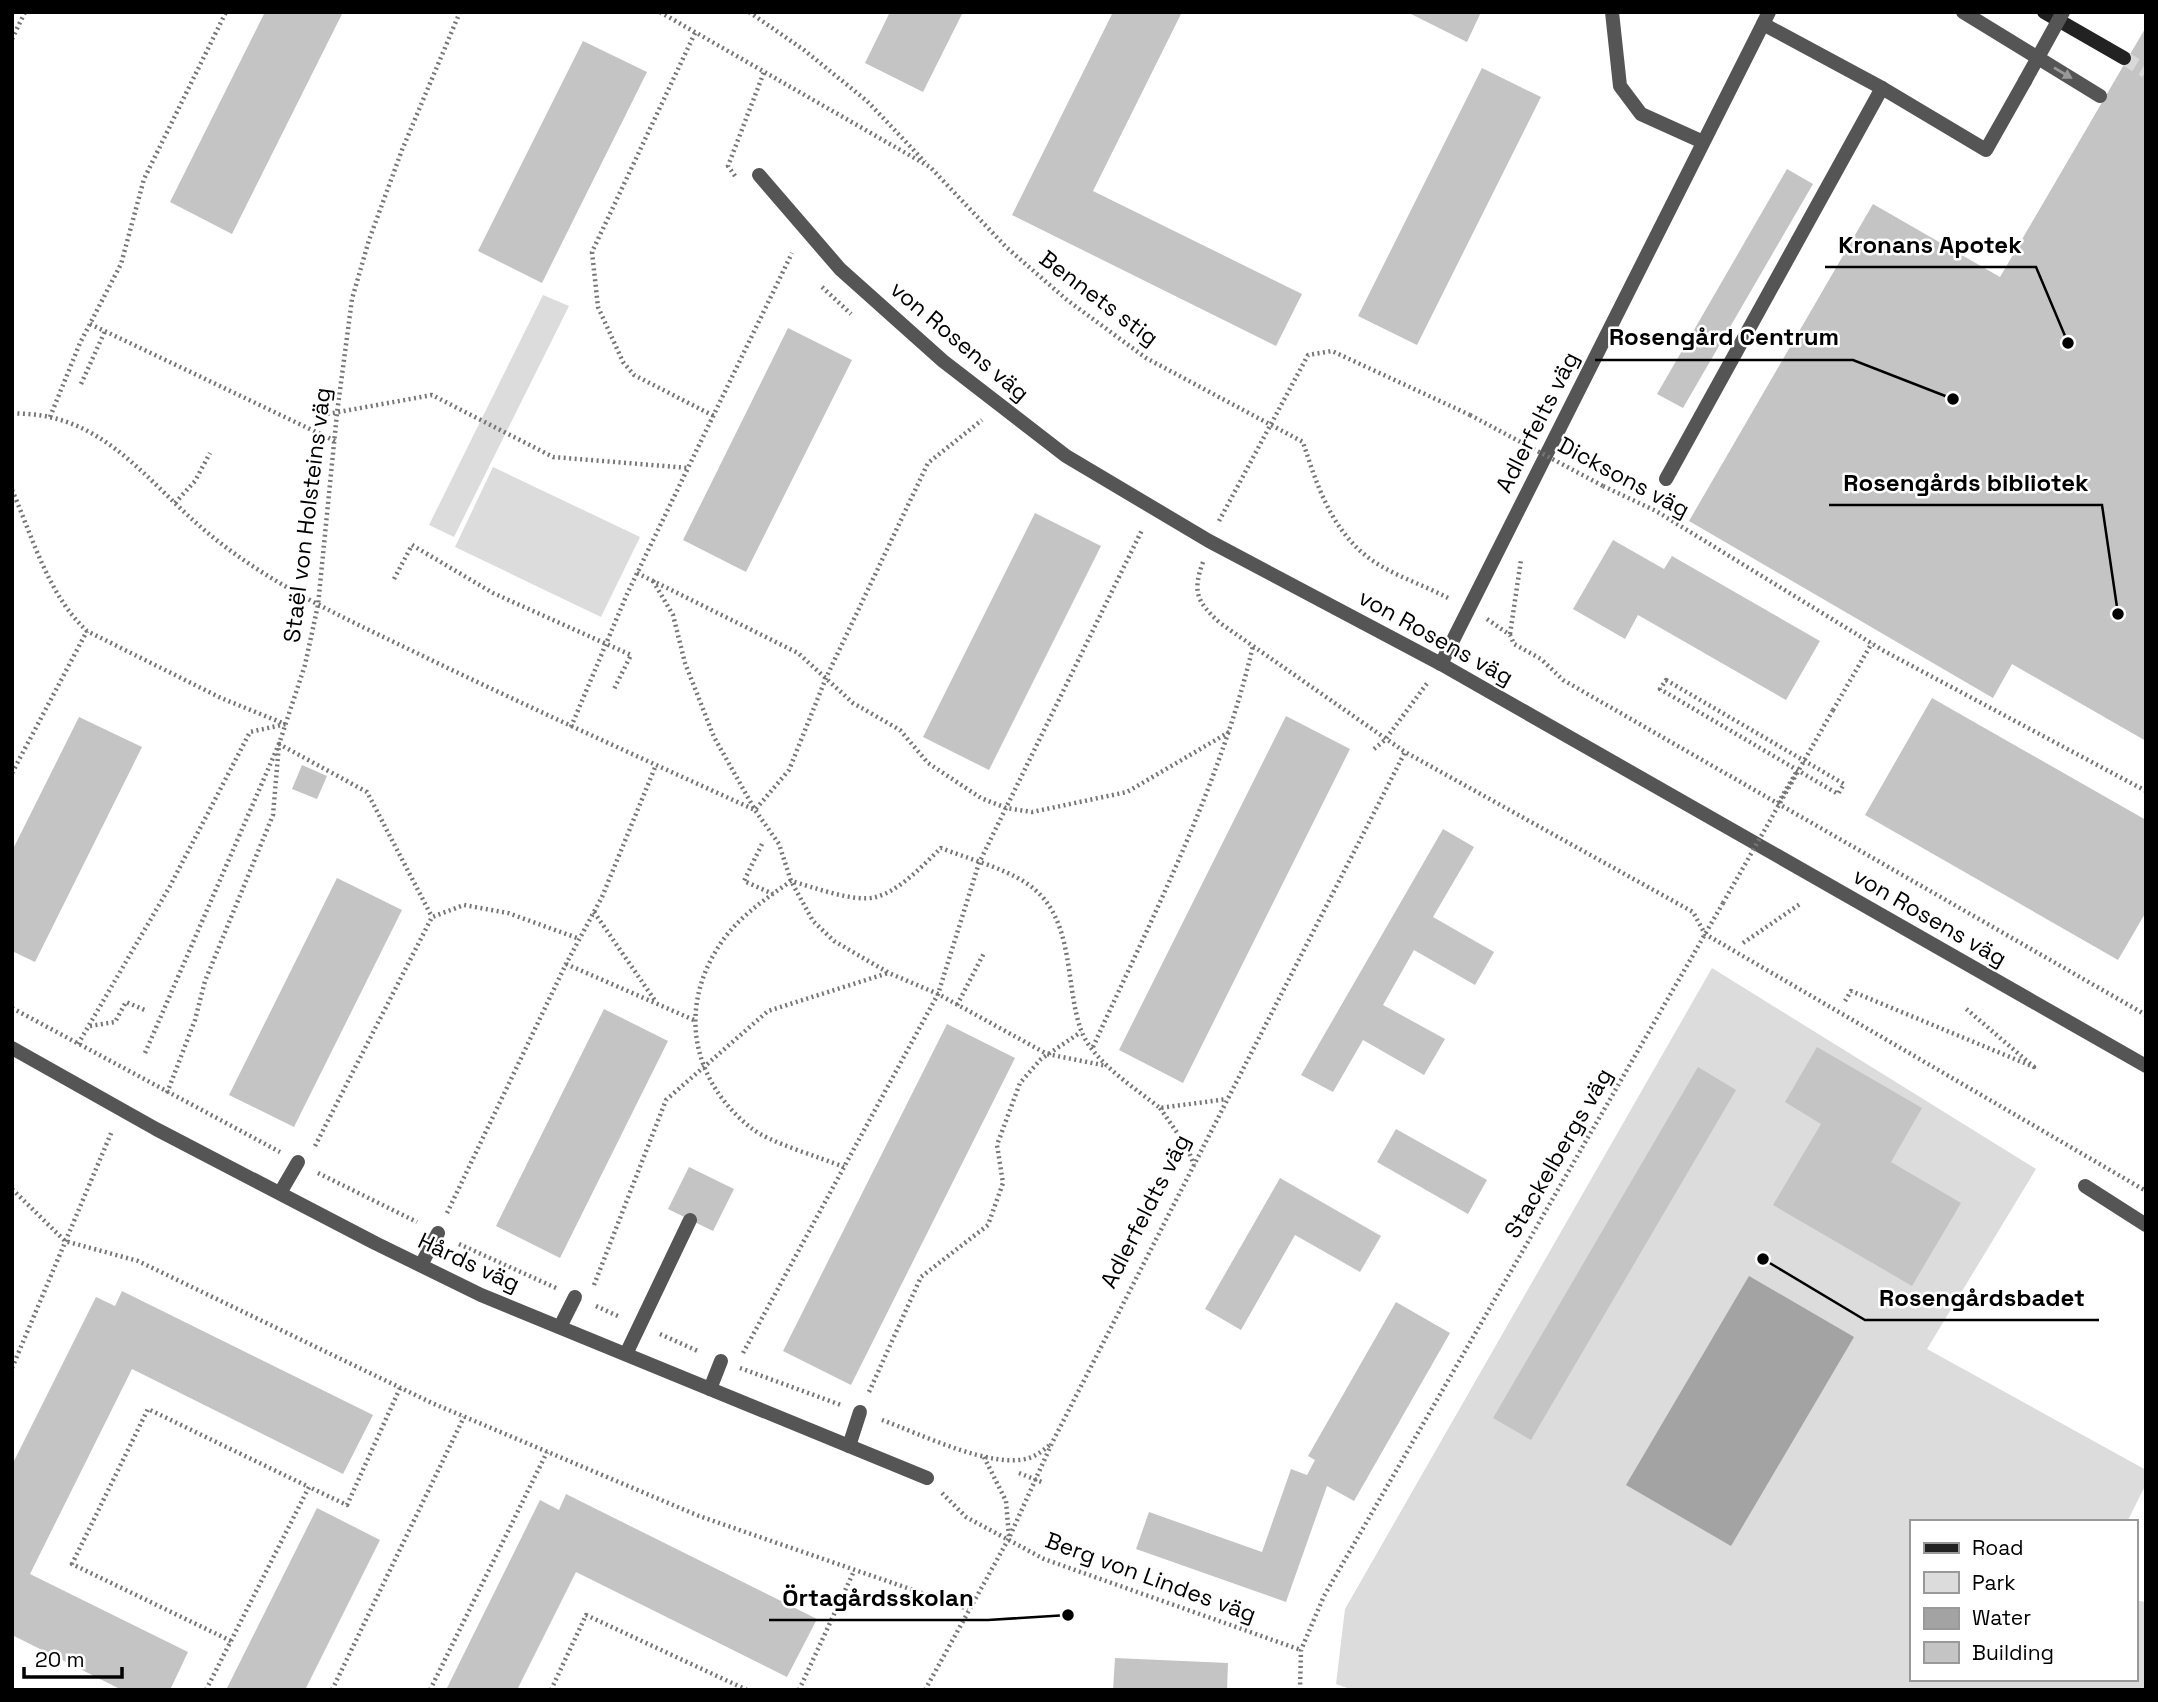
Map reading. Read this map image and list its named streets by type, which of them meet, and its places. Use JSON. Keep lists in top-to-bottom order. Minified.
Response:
{"streets":{"street":["von Rosens väg","Adlerfelts väg","Hårds väg"],"path":["Bennets stig","Dicksons väg","Staël von Holsteins väg","Stackelbergs väg","Adlerfeldts väg","Berg von Lindes väg"]},"crossings":[["Bennets stig","Adlerfelts väg"],["Bennets stig","Dicksons väg"],["von Rosens väg","Adlerfelts väg"],["Dicksons väg","Stackelbergs väg"],["Stackelbergs väg","Berg von Lindes väg"],["Adlerfeldts väg","Berg von Lindes väg"],["Hårds väg","Berg von Lindes väg"]],"places":["Kronans Apotek","Rosengård Centrum","Rosengårds bibliotek","Rosengårdsbadet","Örtagårdsskolan"],"legend":["Road","Park","Water","Building"],"scale_bar":"20 m"}
